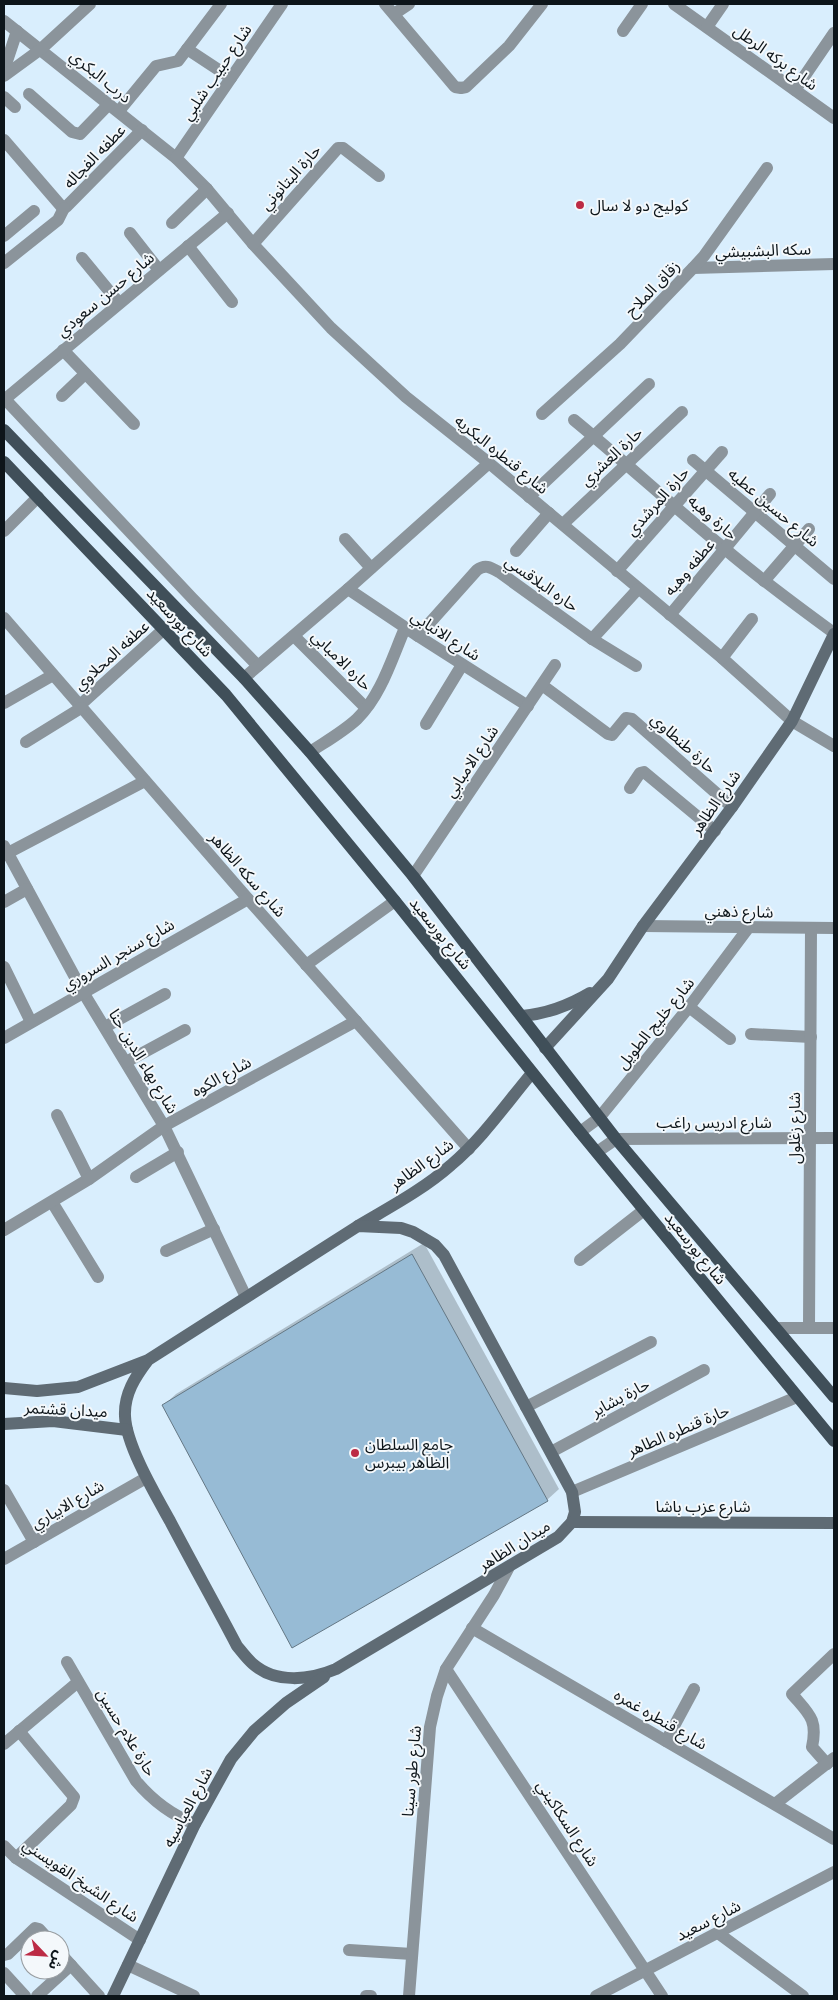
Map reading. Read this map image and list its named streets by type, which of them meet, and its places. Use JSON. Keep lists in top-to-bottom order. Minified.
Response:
{"streets":{"main road":["شارع بورسعيد","شارع الظاهر","ميدان قشتمر","شارع عزب باشا","ميدان الظاهر","شارع العباسيه"],"street":["شارع بركه الرطل","شارع حبيب شلبي","درب البكري","عطفه الفجاله","حارة البتانوني","سكه البشبيشي","زقاق الملاح","شارع حسن سعودي","شارع قنطره البكريه","حارة العشري","حارة المرشدي","شارع حسين عطيه","حارة وهبه","عطفه وهبه","حاره البلاقسي","شارع الانبابي","عطفه المحلاوي","حاره الامبابي","حارة طنطاوي","شارع الامبابي","شارع سكه الظاهر","شارع ذهني","شارع سنجر السروري","شارع خليج الطويل","شارع بهاء الدين حنا","شارع الكوه","شارع ادريس راغب","شارع زغلول","حارة بشاير","حارة قنطره الطاهر","شارع الابياري","شارع قنطره غمره","حارة علام حسين","شارع طور سينا","شارع السكاكيني","شارع الشيخ القويسني","شارع سعيد"]},"crossings":[["شارع حبيب شلبي","درب البكري"],["شارع حبيب شلبي","شارع قنطره البكريه"],["درب البكري","عطفه الفجاله"],["درب البكري","شارع قنطره البكريه"],["حارة البتانوني","شارع قنطره البكريه"],["سكه البشبيشي","زقاق الملاح"],["شارع حسن سعودي","شارع قنطره البكريه"],["شارع حسن سعودي","شارع بورسعيد"],["شارع قنطره البكريه","حارة العشري"],["شارع قنطره البكريه","حارة المرشدي"],["شارع قنطره البكريه","عطفه وهبه"],["شارع قنطره البكريه","شارع الظاهر"],["حارة العشري","حارة وهبه"],["حارة المرشدي","شارع حسين عطيه"],["حارة المرشدي","حارة وهبه"],["شارع حسين عطيه","عطفه وهبه"],["حارة وهبه","عطفه وهبه"],["حارة وهبه","شارع الظاهر"],["حاره البلاقسي","شارع الانبابي"],["شارع بورسعيد","عطفه المحلاوي"],["شارع بورسعيد","شارع الامبابي"],["شارع بورسعيد","شارع الظاهر"],["شارع بورسعيد","شارع خليج الطويل"],["شارع بورسعيد","شارع ادريس راغب"],["شارع بورسعيد","حارة قنطره الطاهر"],["شارع الانبابي","شارع الامبابي"],["عطفه المحلاوي","شارع سكه الظاهر"],["حارة طنطاوي","شارع الامبابي"],["حارة طنطاوي","شارع الظاهر"],["شارع الظاهر","شارع سكه الظاهر"],["شارع الظاهر","شارع ذهني"],["شارع الظاهر","ميدان الظاهر"],["شارع سكه الظاهر","شارع سنجر السروري"],["شارع سكه الظاهر","شارع الكوه"],["شارع ذهني","شارع خليج الطويل"],["شارع ذهني","شارع زغلول"],["شارع سنجر السروري","شارع بهاء الدين حنا"],["شارع بهاء الدين حنا","شارع الكوه"],["شارع بهاء الدين حنا","ميدان الظاهر"],["شارع ادريس راغب","شارع زغلول"],["حارة بشاير","ميدان الظاهر"],["ميدان قشتمر","ميدان الظاهر"],["حارة قنطره الطاهر","ميدان الظاهر"],["شارع الابياري","ميدان الظاهر"],["شارع عزب باشا","ميدان الظاهر"],["ميدان الظاهر","شارع طور سينا"],["ميدان الظاهر","شارع العباسيه"],["شارع قنطره غمره","شارع طور سينا"],["حارة علام حسين","شارع العباسيه"],["شارع طور سينا","شارع السكاكيني"],["شارع العباسيه","شارع الشيخ القويسني"],["شارع السكاكيني","شارع سعيد"]],"places":["كوليج دو لا سال","جامع السلطان الظاهر بيبرس"],"north":"bottom right"}
